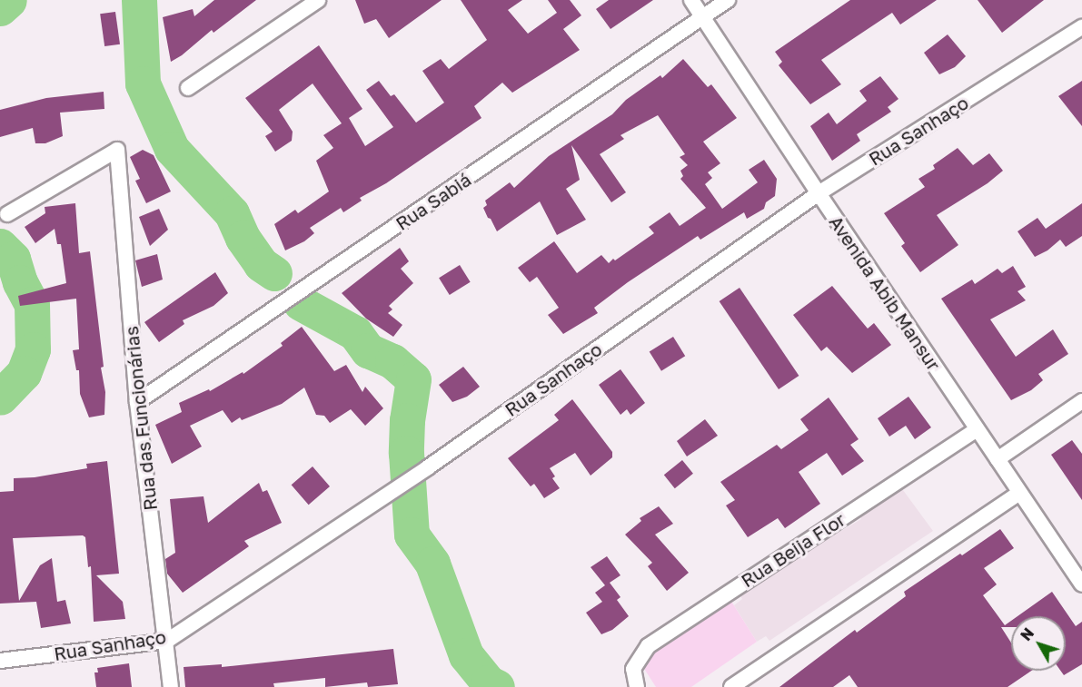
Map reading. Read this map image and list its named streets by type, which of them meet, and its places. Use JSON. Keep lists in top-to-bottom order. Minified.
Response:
{"streets":{"street":["Rua Sanhaço","Rua Sabiá","Avenida Abib Mansur","Rua das Funcionárias","Rua Beija Flor"]},"crossings":[["Rua Sanhaço","Avenida Abib Mansur"],["Rua Sanhaço","Rua das Funcionárias"],["Rua Sabiá","Avenida Abib Mansur"],["Rua Sabiá","Rua das Funcionárias"],["Avenida Abib Mansur","Rua Beija Flor"]],"north":"top left"}
